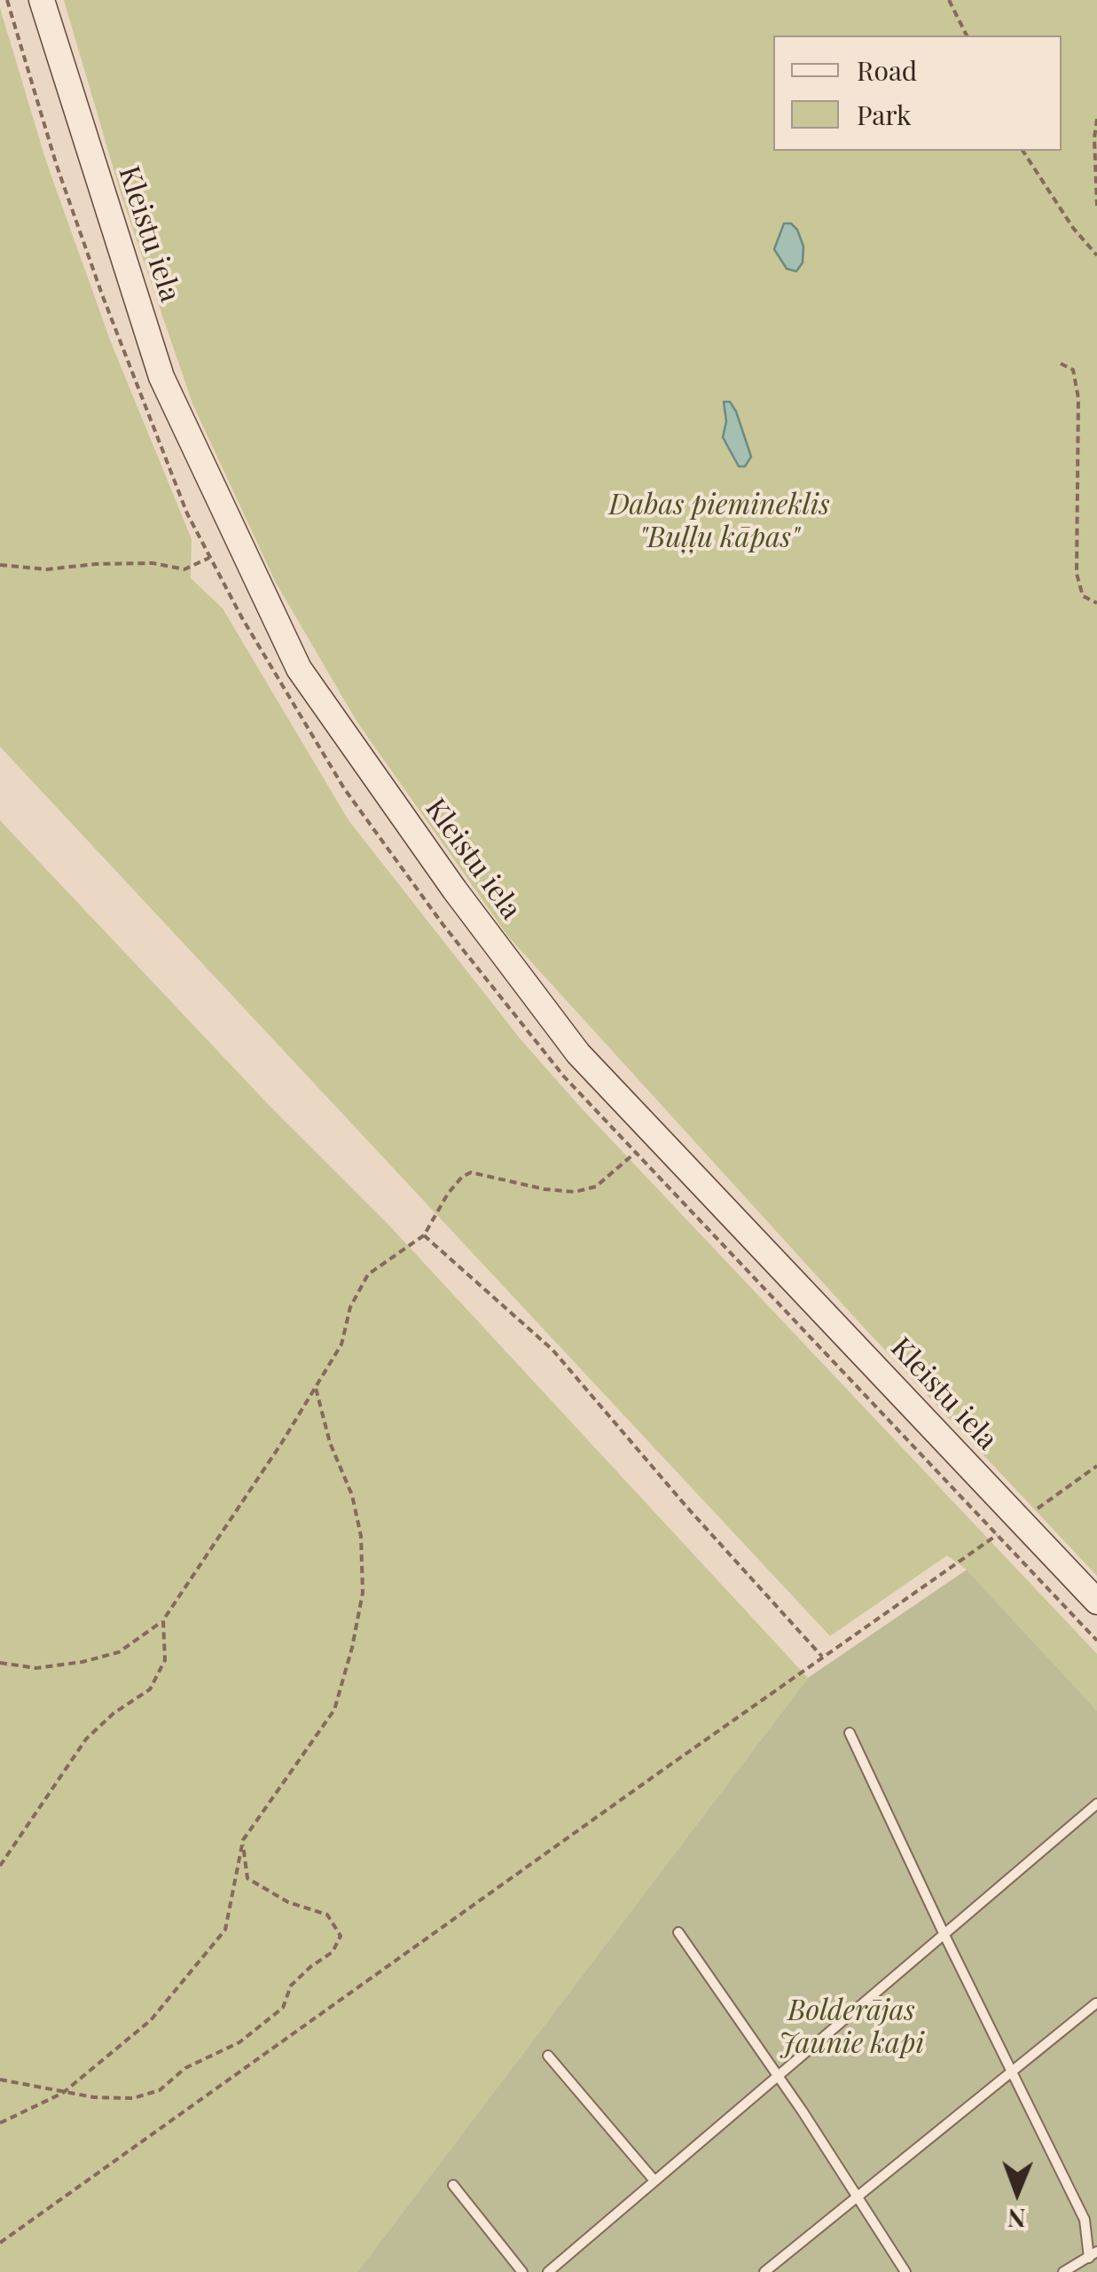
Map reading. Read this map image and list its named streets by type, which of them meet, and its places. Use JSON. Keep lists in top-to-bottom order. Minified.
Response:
{"streets":{"main road":["Kleistu iela"]},"parks":["Dabas piemineklis \"Buļļu kāpas\"","Bolderājas Jaunie kapi"],"legend":["Road","Park"],"north":"bottom"}
